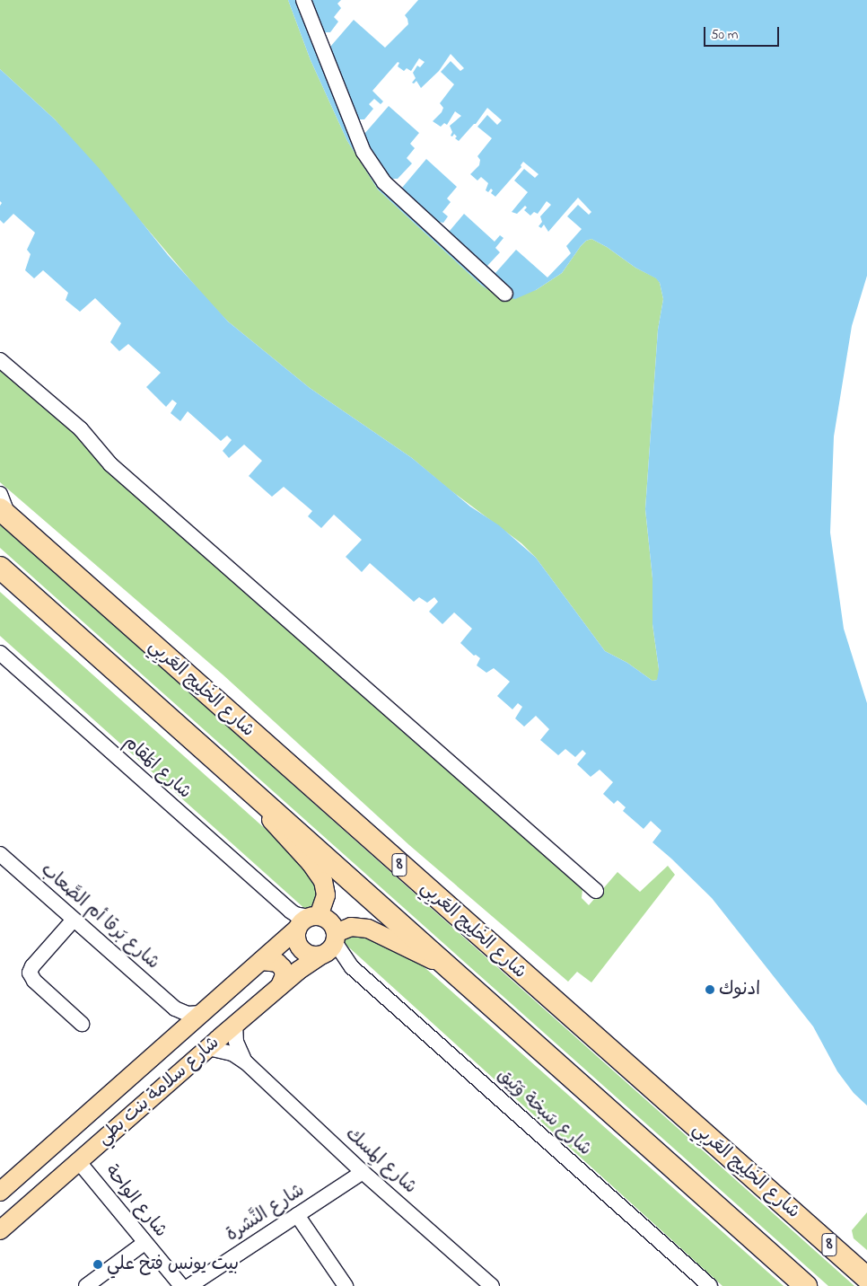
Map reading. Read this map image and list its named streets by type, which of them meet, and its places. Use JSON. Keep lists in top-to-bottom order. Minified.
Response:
{"streets":{"highway":["شارع الخَلِيج العَربِي","8"],"main road":["شارع سلامة بنت بطي"],"street":["شارع المَقام","شارع بَرقا أم الصَّعاب","شارع سَبخة وَثِيق","شارع المِسك","شارع الواحة","شارع النَّشرة"]},"crossings":[["شارع المَقام","شارع سلامة بنت بطي"],["شارع المَقام","شارع سَبخة وَثِيق"],["شارع بَرقا أم الصَّعاب","شارع سلامة بنت بطي"],["شارع سلامة بنت بطي","شارع سَبخة وَثِيق"],["شارع سلامة بنت بطي","شارع المِسك"],["شارع سلامة بنت بطي","شارع الواحة"],["شارع المِسك","شارع النَّشرة"]],"places":["ادنوك","بيت يونس فتح علي"],"scale_bar":"50 m"}
